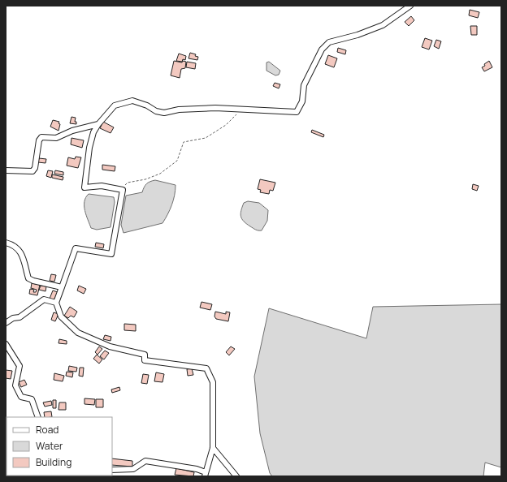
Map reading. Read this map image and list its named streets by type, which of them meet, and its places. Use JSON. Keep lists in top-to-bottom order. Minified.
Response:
{"legend":["Road","Water","Building"]}
